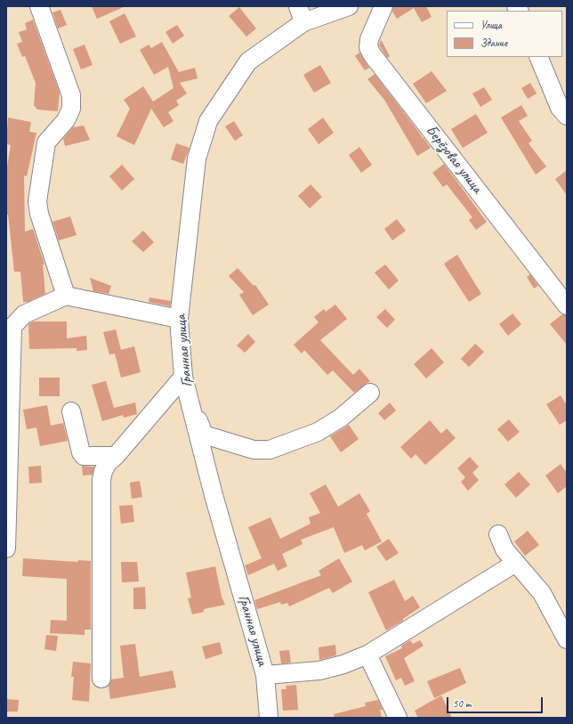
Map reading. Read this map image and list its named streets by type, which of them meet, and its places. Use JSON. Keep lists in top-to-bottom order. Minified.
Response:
{"streets":{"street":["Берёзовая улица","Гранная улица"]},"legend":["Улица","Здание"],"scale_bar":"50 m"}
